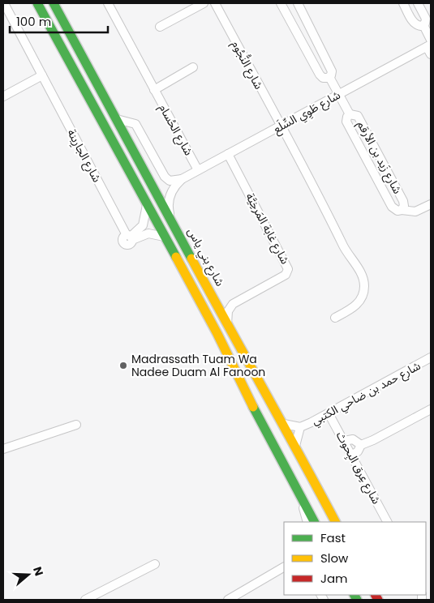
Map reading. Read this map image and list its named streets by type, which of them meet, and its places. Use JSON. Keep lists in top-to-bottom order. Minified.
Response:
{"streets":{"main road":["شارع بني ياس"],"street":["شارع النُّجُوم","شارع طَوِي السِّلَع","شارع الحُسام","شارع الجارِينة","شارع زَيد بن الأرقم","شارع غابة المَرخِيَّة","شارع حمد بن ضاحي الكتبي","شارع عِرق البِحوث"]},"crossings":[["شارع النُّجُوم","شارع طَوِي السِّلَع"],["شارع طَوِي السِّلَع","شارع الحُسام"],["شارع طَوِي السِّلَع","شارع زَيد بن الأرقم"],["شارع طَوِي السِّلَع","شارع غابة المَرخِيَّة"],["شارع طَوِي السِّلَع","شارع بني ياس"],["شارع غابة المَرخِيَّة","شارع بني ياس"],["شارع بني ياس","شارع حمد بن ضاحي الكتبي"],["شارع حمد بن ضاحي الكتبي","شارع عِرق البِحوث"]],"places":["Madrassath Tuam Wa Nadee Duam Al Fanoon"],"legend":["Fast","Slow","Jam"],"scale_bar":"100 m","north":"right"}
